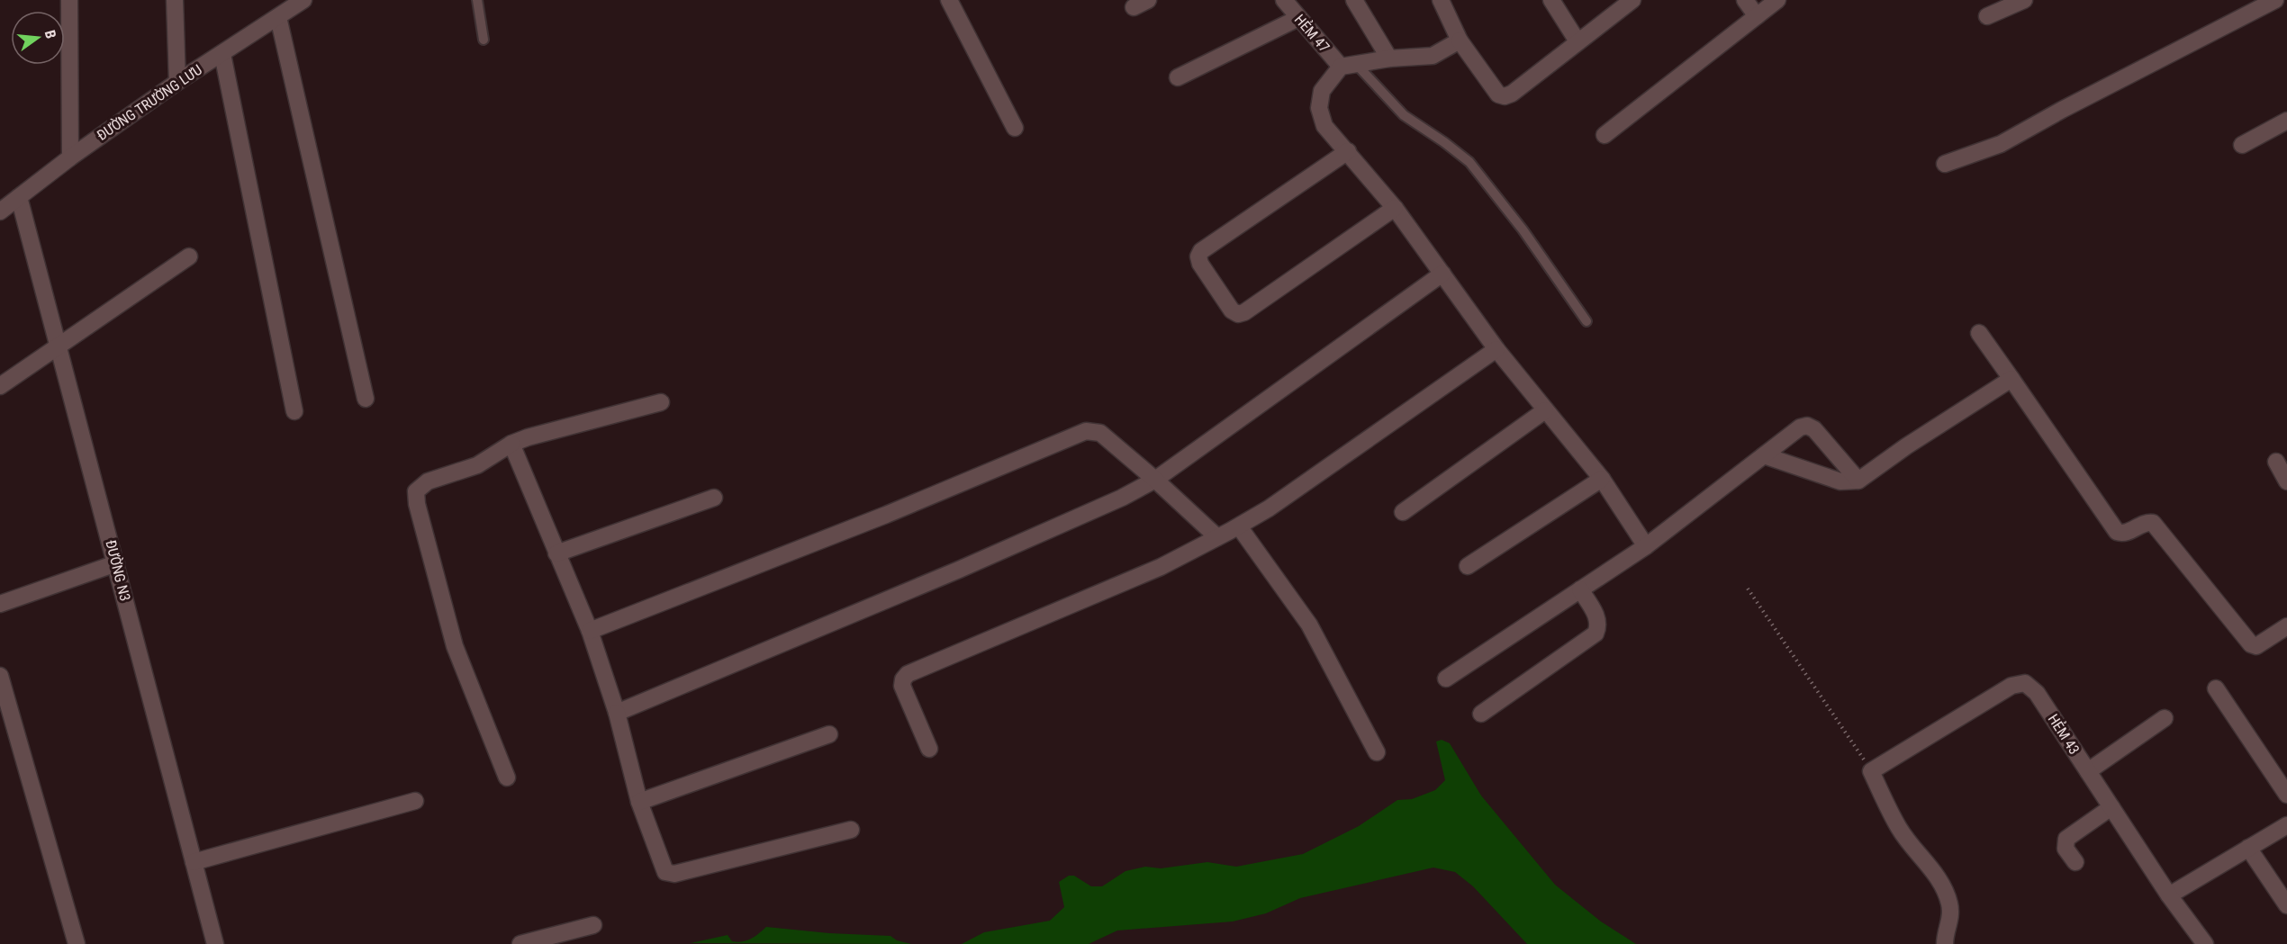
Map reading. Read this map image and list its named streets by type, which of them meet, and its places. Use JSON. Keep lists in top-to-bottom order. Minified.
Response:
{"streets":{"street":["HẺM 47","ĐƯỜNG TRƯỜNG LƯU","ĐƯỜNG N3","HẺM 43"]},"crossings":[["ĐƯỜNG TRƯỜNG LƯU","ĐƯỜNG N3"]],"north":"right"}
